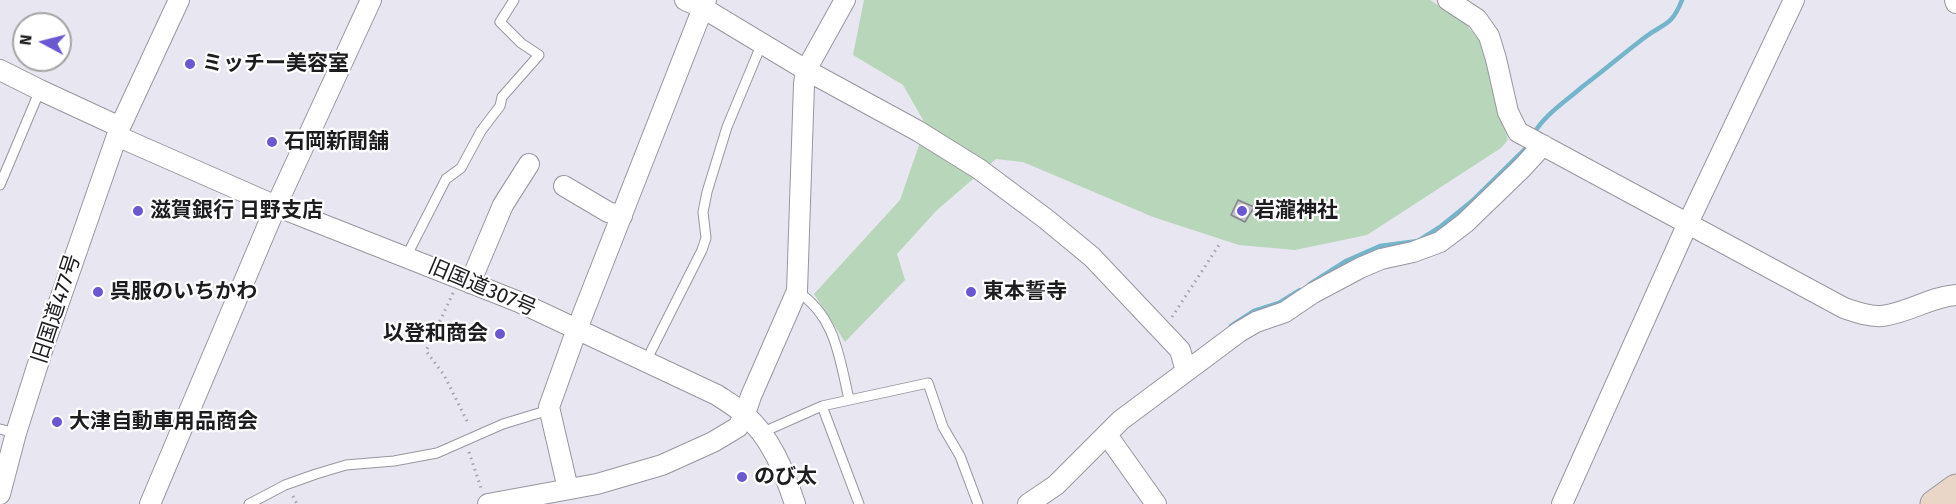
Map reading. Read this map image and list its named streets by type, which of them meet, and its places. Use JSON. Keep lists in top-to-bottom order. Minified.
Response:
{"streets":{"street":["旧国道307号","旧国道477号"]},"crossings":[["旧国道307号","旧国道477号"]],"places":["ミッチー美容室","石岡新聞舗","滋賀銀行 日野支店","岩瀧神社","呉服のいちかわ","東本誓寺","以登和商会","大津自動車用品商会","のび太"],"north":"left"}
